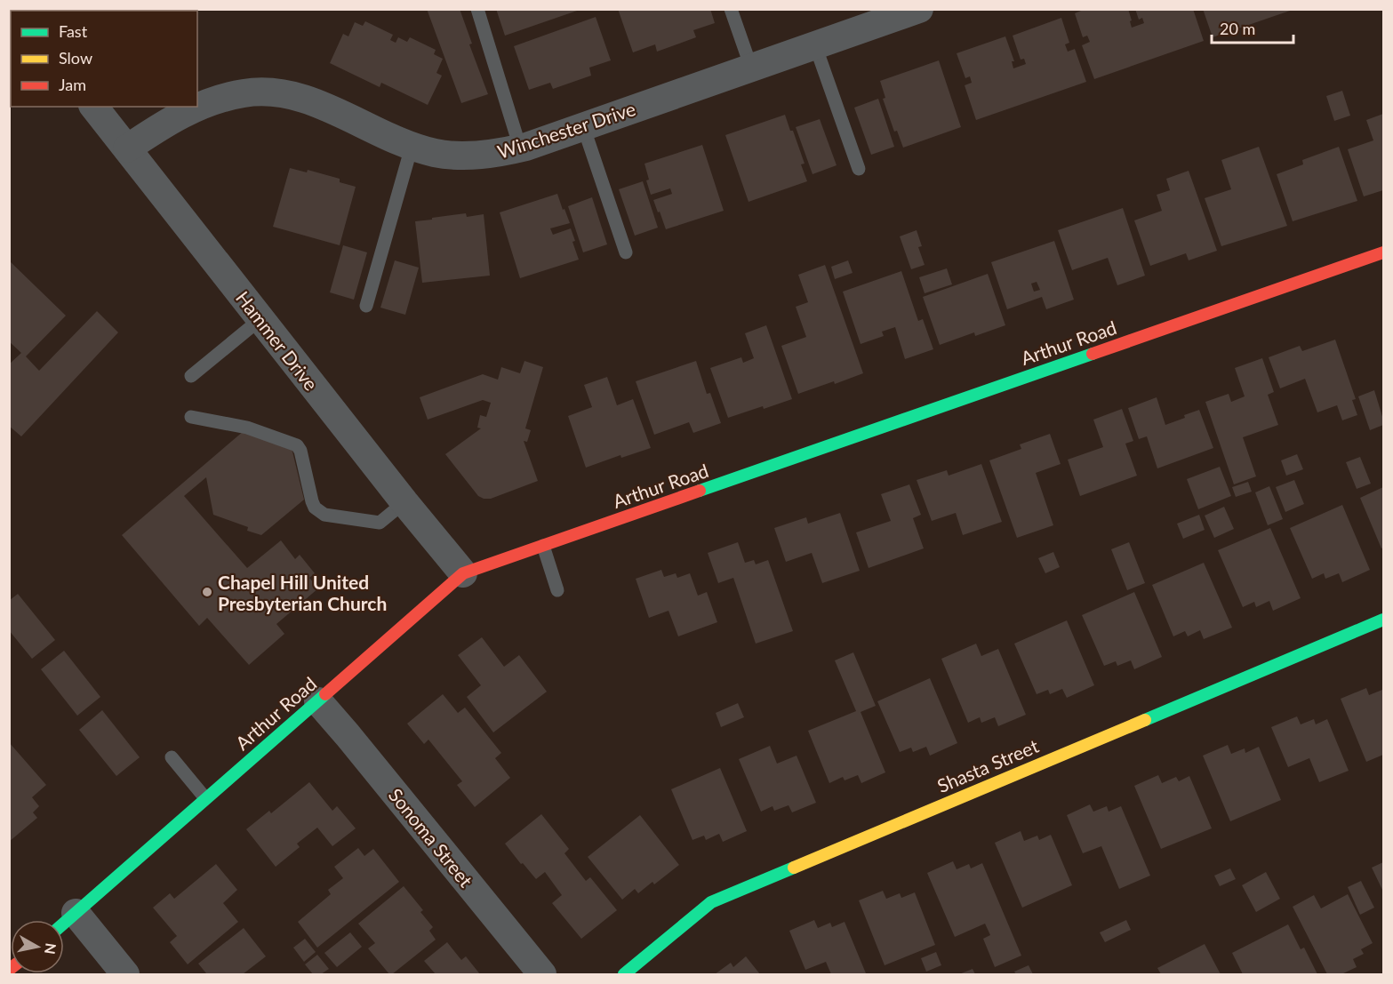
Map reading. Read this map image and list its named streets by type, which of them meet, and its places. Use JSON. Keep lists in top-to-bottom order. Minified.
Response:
{"streets":{"street":["Winchester Drive","Hammer Drive","Arthur Road","Shasta Street","Sonoma Street"]},"crossings":[["Winchester Drive","Hammer Drive"],["Hammer Drive","Arthur Road"],["Arthur Road","Sonoma Street"]],"places":["Chapel Hill United Presbyterian Church"],"legend":["Fast","Slow","Jam"],"scale_bar":"20 m","north":"right"}
